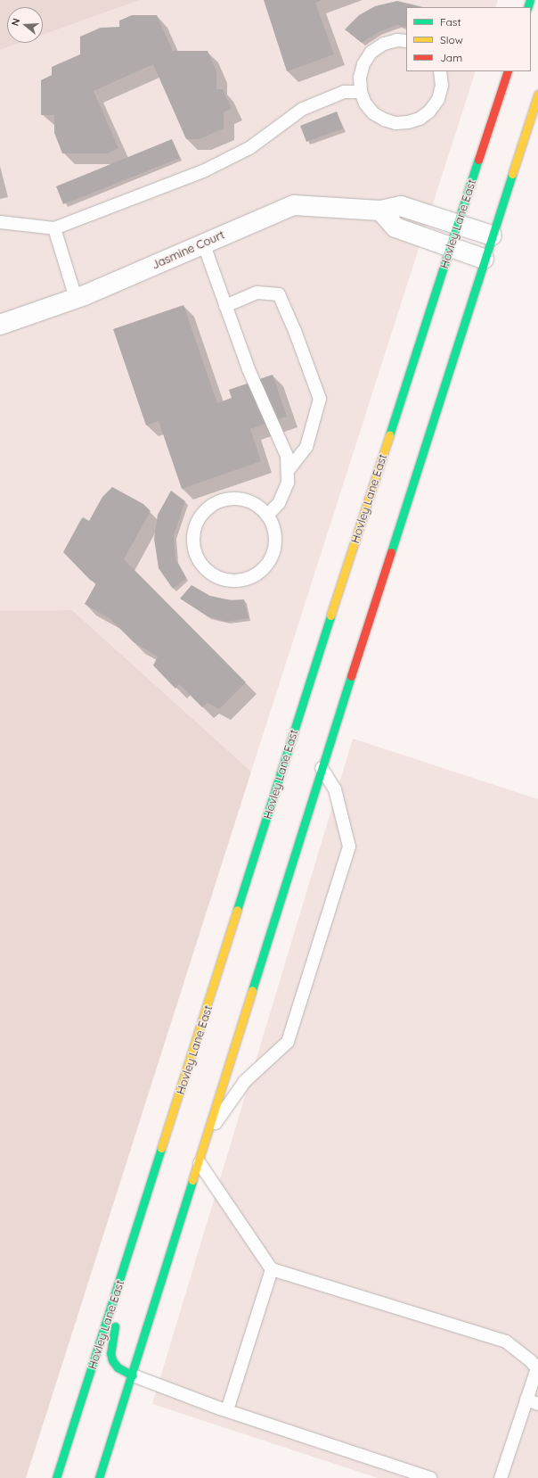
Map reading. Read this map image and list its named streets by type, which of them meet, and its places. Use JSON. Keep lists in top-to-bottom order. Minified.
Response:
{"streets":{"street":["Hovley Lane East","Jasmine Court"]},"crossings":[["Hovley Lane East","Jasmine Court"]],"legend":["Fast","Slow","Jam"],"north":"left"}
